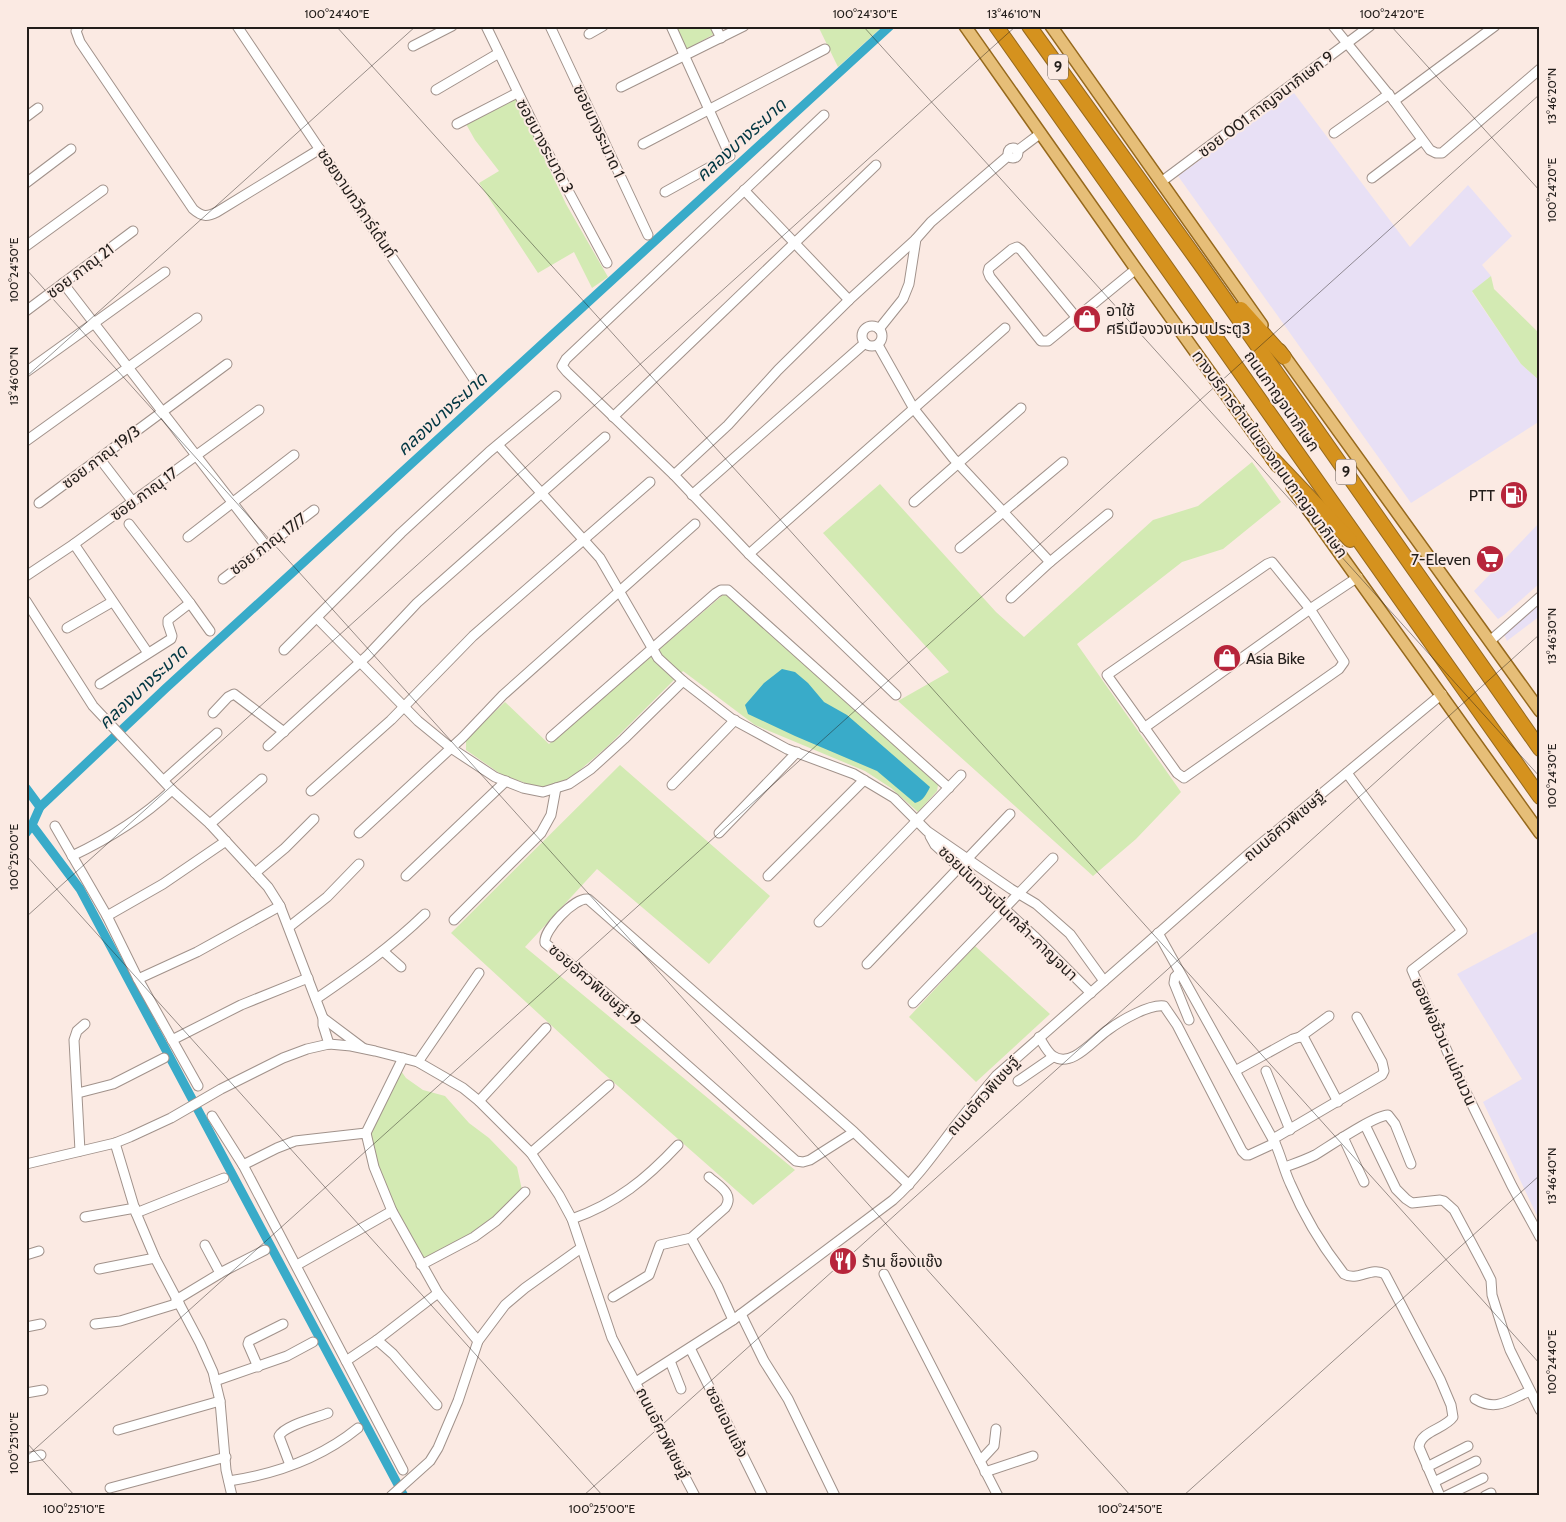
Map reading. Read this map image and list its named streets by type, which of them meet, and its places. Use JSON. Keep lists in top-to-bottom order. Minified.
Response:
{"streets":{"highway":["9","ถนนกาญจนาภิเษก"],"main road":["ทางบริการด้านในของถนนกาญจนาภิเษก"],"street":["ซอย 001 กาญจนาภิเษก 9","ซอยบางระมาด 1","ซอยบางระมาด 3","ซอยงามทวีการ์เด้นท์","ซอย ภาณุ 21","ซอย ภาณุ 19/3","ซอย ภาณุ 17","ซอย ภาณุ 17/7","ถนนอัศวพิเชษฐ์","ซอยนันทวันปิ่นเกล้า-กาญจนา","ซอยอัศวพิเชษฐ์ 19","ซอยพ่อช้วน-แม่ถนวน","ซอยเอมแจ้ง"]},"crossings":[["ทางบริการด้านในของถนนกาญจนาภิเษก","ถนนอัศวพิเชษฐ์"],["ถนนอัศวพิเชษฐ์","ซอยนันทวันปิ่นเกล้า-กาญจนา"],["ถนนอัศวพิเชษฐ์","ซอยอัศวพิเชษฐ์ 19"],["ถนนอัศวพิเชษฐ์","ซอยพ่อช้วน-แม่ถนวน"],["ถนนอัศวพิเชษฐ์","ซอยเอมแจ้ง"]],"water":["คลองบางระมาด"],"places":{"shop":["อาใช้ ศรีเมืองวงแหวนประตู3","Asia Bike"],"fuel station":["PTT"],"supermarket":["7-Eleven"],"restaurant":["ร้าน ช็องแช๊ง"]},"coordinates":["100°24'40\"E","100°24'30\"E","13°46'10\"N","100°24'20\"E","13°46'20\"N","100°24'50\"E","13°46'00\"N","13°46'30\"N","100°25'00\"E","13°46'40\"N","100°25'10\"E"]}
